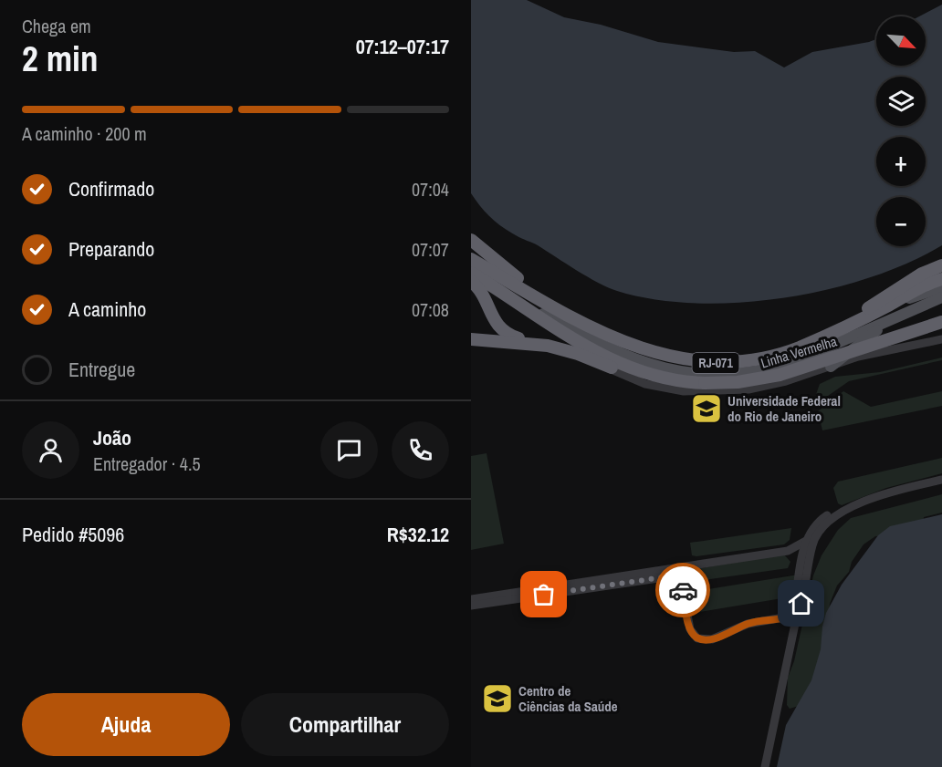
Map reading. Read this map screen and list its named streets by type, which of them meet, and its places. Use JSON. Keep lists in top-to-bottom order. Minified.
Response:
{"streets":{"highway":["Linha Vermelha","RJ-071"]},"places":{"school or university":["Universidade Federal do Rio de Janeiro","Centro de Ciências da Saúde"]},"north":"bottom right","page":{"heading":["2 min","Chega em","07:12–07:17"],"panel":["João","Entregador · 4.5","Pedido #5096","R$32.12"],"map_buttons":["+","−"],"bar":"A caminho · 200 m","list":[["Confirmado","07:04"],["Preparando","07:07"],["A caminho","07:08"],"Entregue"],"buttons":["Ajuda","Compartilhar"]}}
